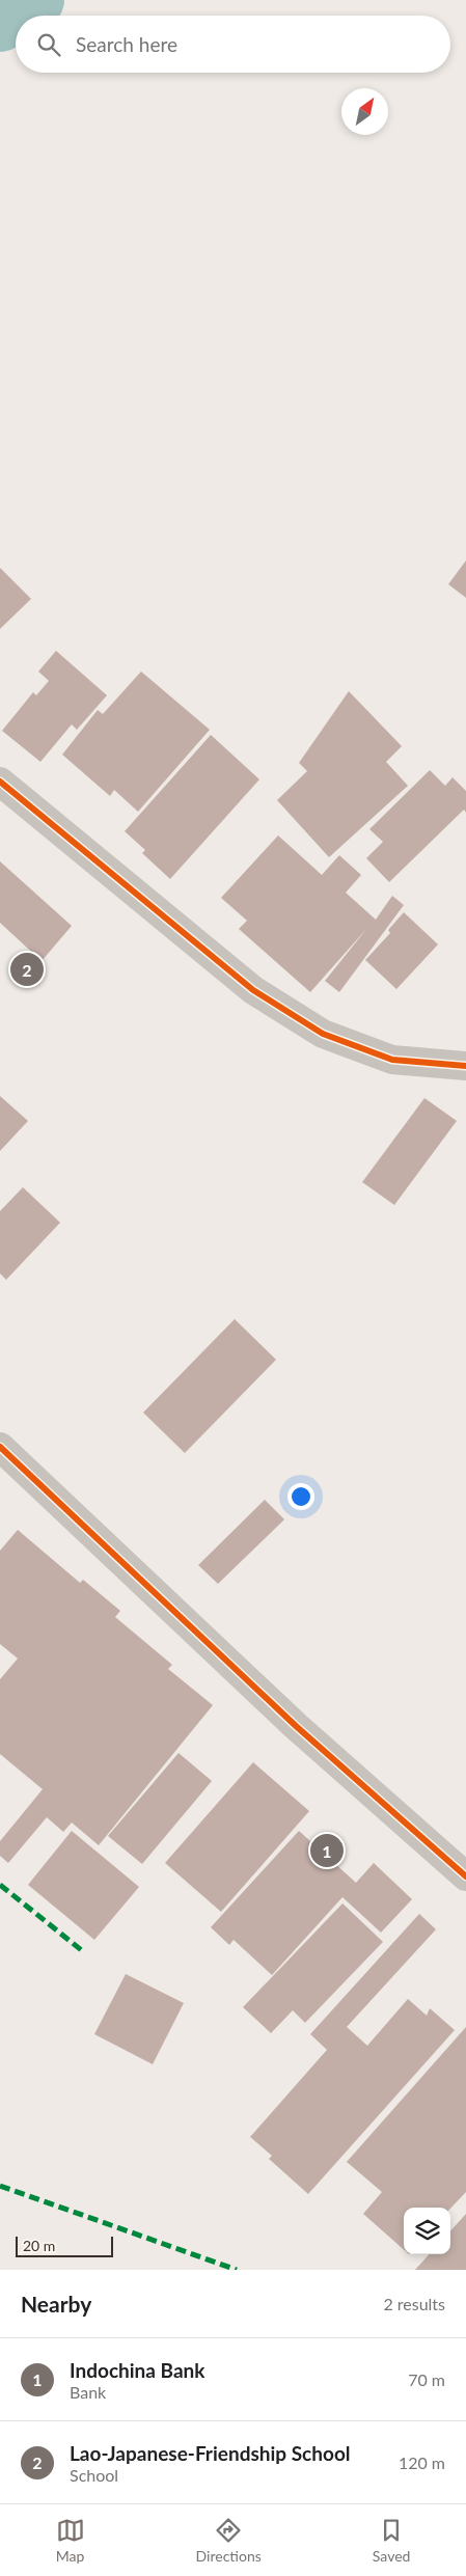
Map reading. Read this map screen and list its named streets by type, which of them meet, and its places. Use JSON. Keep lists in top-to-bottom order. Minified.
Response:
{"scale_bar":"20 m","north":"top right","page":{"search":"Search here","pins":["2","1"],"scale":"20 m","heading":["Nearby","2 results"],"list":[{"mark":"1","name":"Indochina Bank","note":"Bank","value":"70 m"},{"mark":"2","name":"Lao-Japanese-Friendship School","note":"School","value":"120 m"}],"nav":["Map","Directions","Saved"]}}
